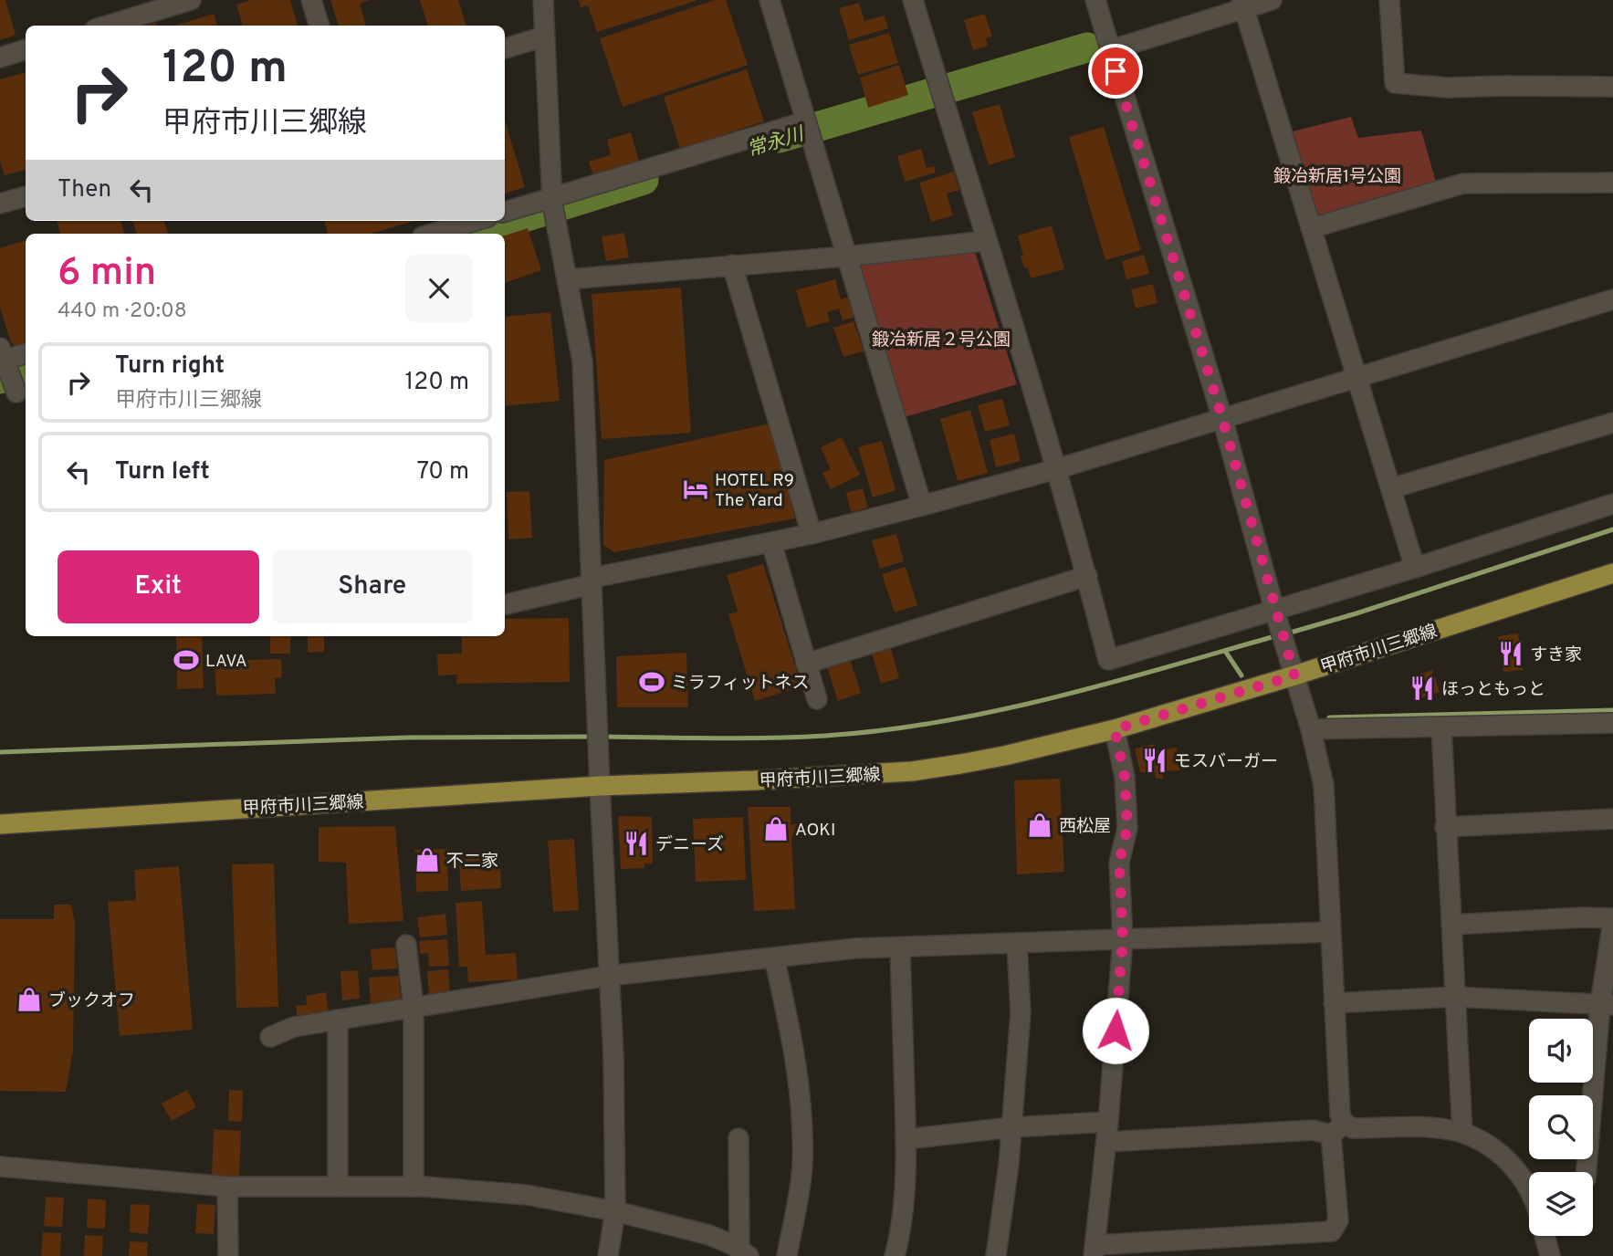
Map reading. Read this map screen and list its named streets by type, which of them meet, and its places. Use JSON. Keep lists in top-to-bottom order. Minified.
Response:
{"streets":{"main road":["甲府市川三郷線"]},"water":["常永川"],"parks":["鍛冶新居1号公園","鍛冶新居２号公園"],"places":{"hotel":["HOTEL R9 The Yard"],"restaurant":["すき家","ほっともっと","モスバーガー","デニーズ"],"sports":["LAVA","ミラフィットネス"],"shop":["西松屋","AOKI","不二家","ブックオフ"]},"page":{"turn":["120 m","甲府市川三郷線"],"then":"Then","heading":["6 min","440 m · 20:08"],"list":[{"name":"Turn right","note":"甲府市川三郷線","value":"120 m"},{"name":"Turn left","value":"70 m"}],"buttons":["Exit","Share"]}}
